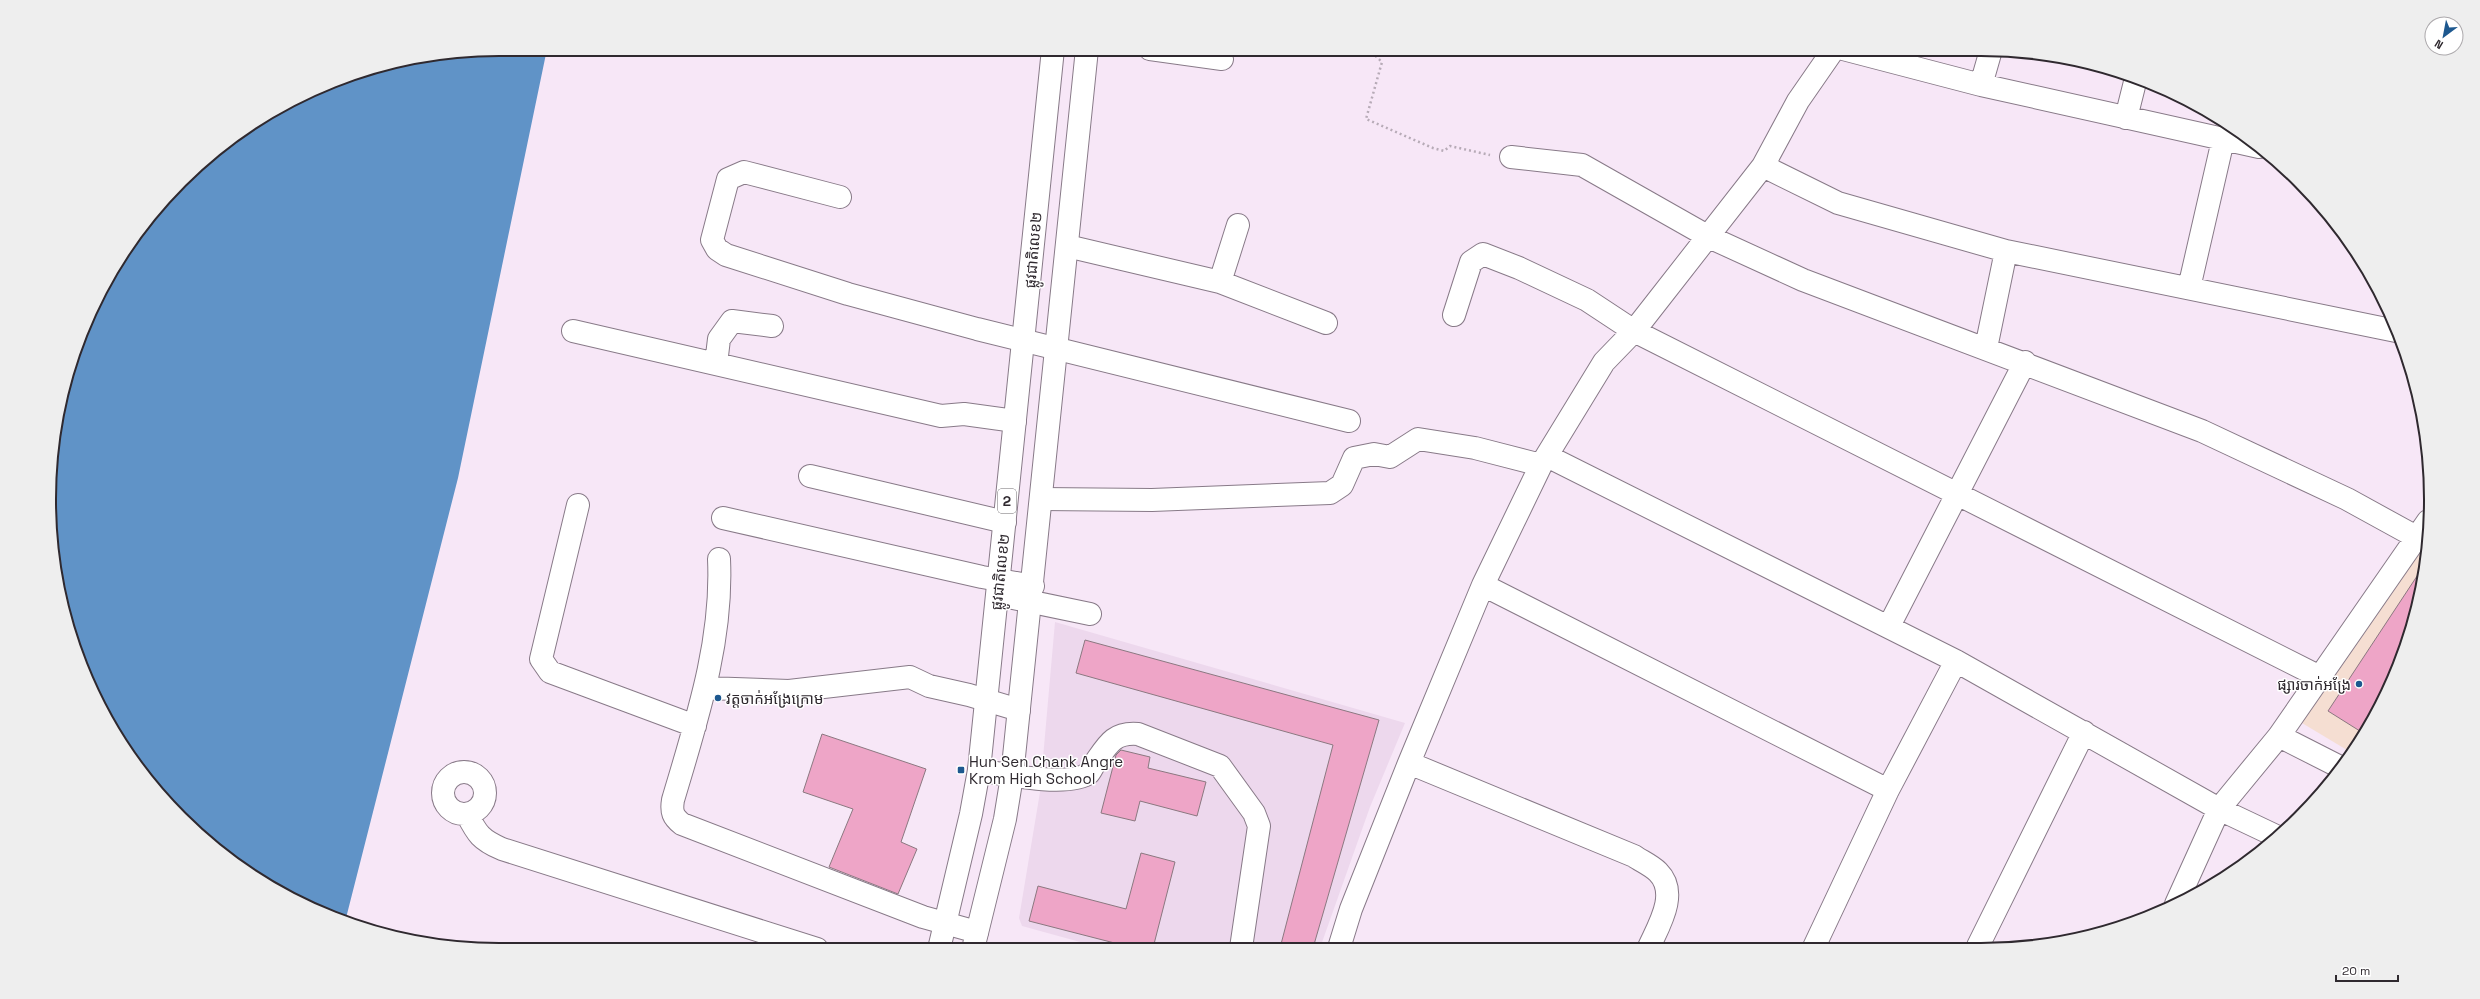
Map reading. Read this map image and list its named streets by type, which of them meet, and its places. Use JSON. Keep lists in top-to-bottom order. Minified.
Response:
{"streets":{"street":["ផ្លូវជាតិលេខ២","2"]},"places":{"other":["ផ្សារចាក់អង្រែ","វត្តចាក់អង្រែក្រោម"],"transit":["Hun Sen Chank Angre Krom High School"]},"scale_bar":"20 m","north":"bottom left"}
